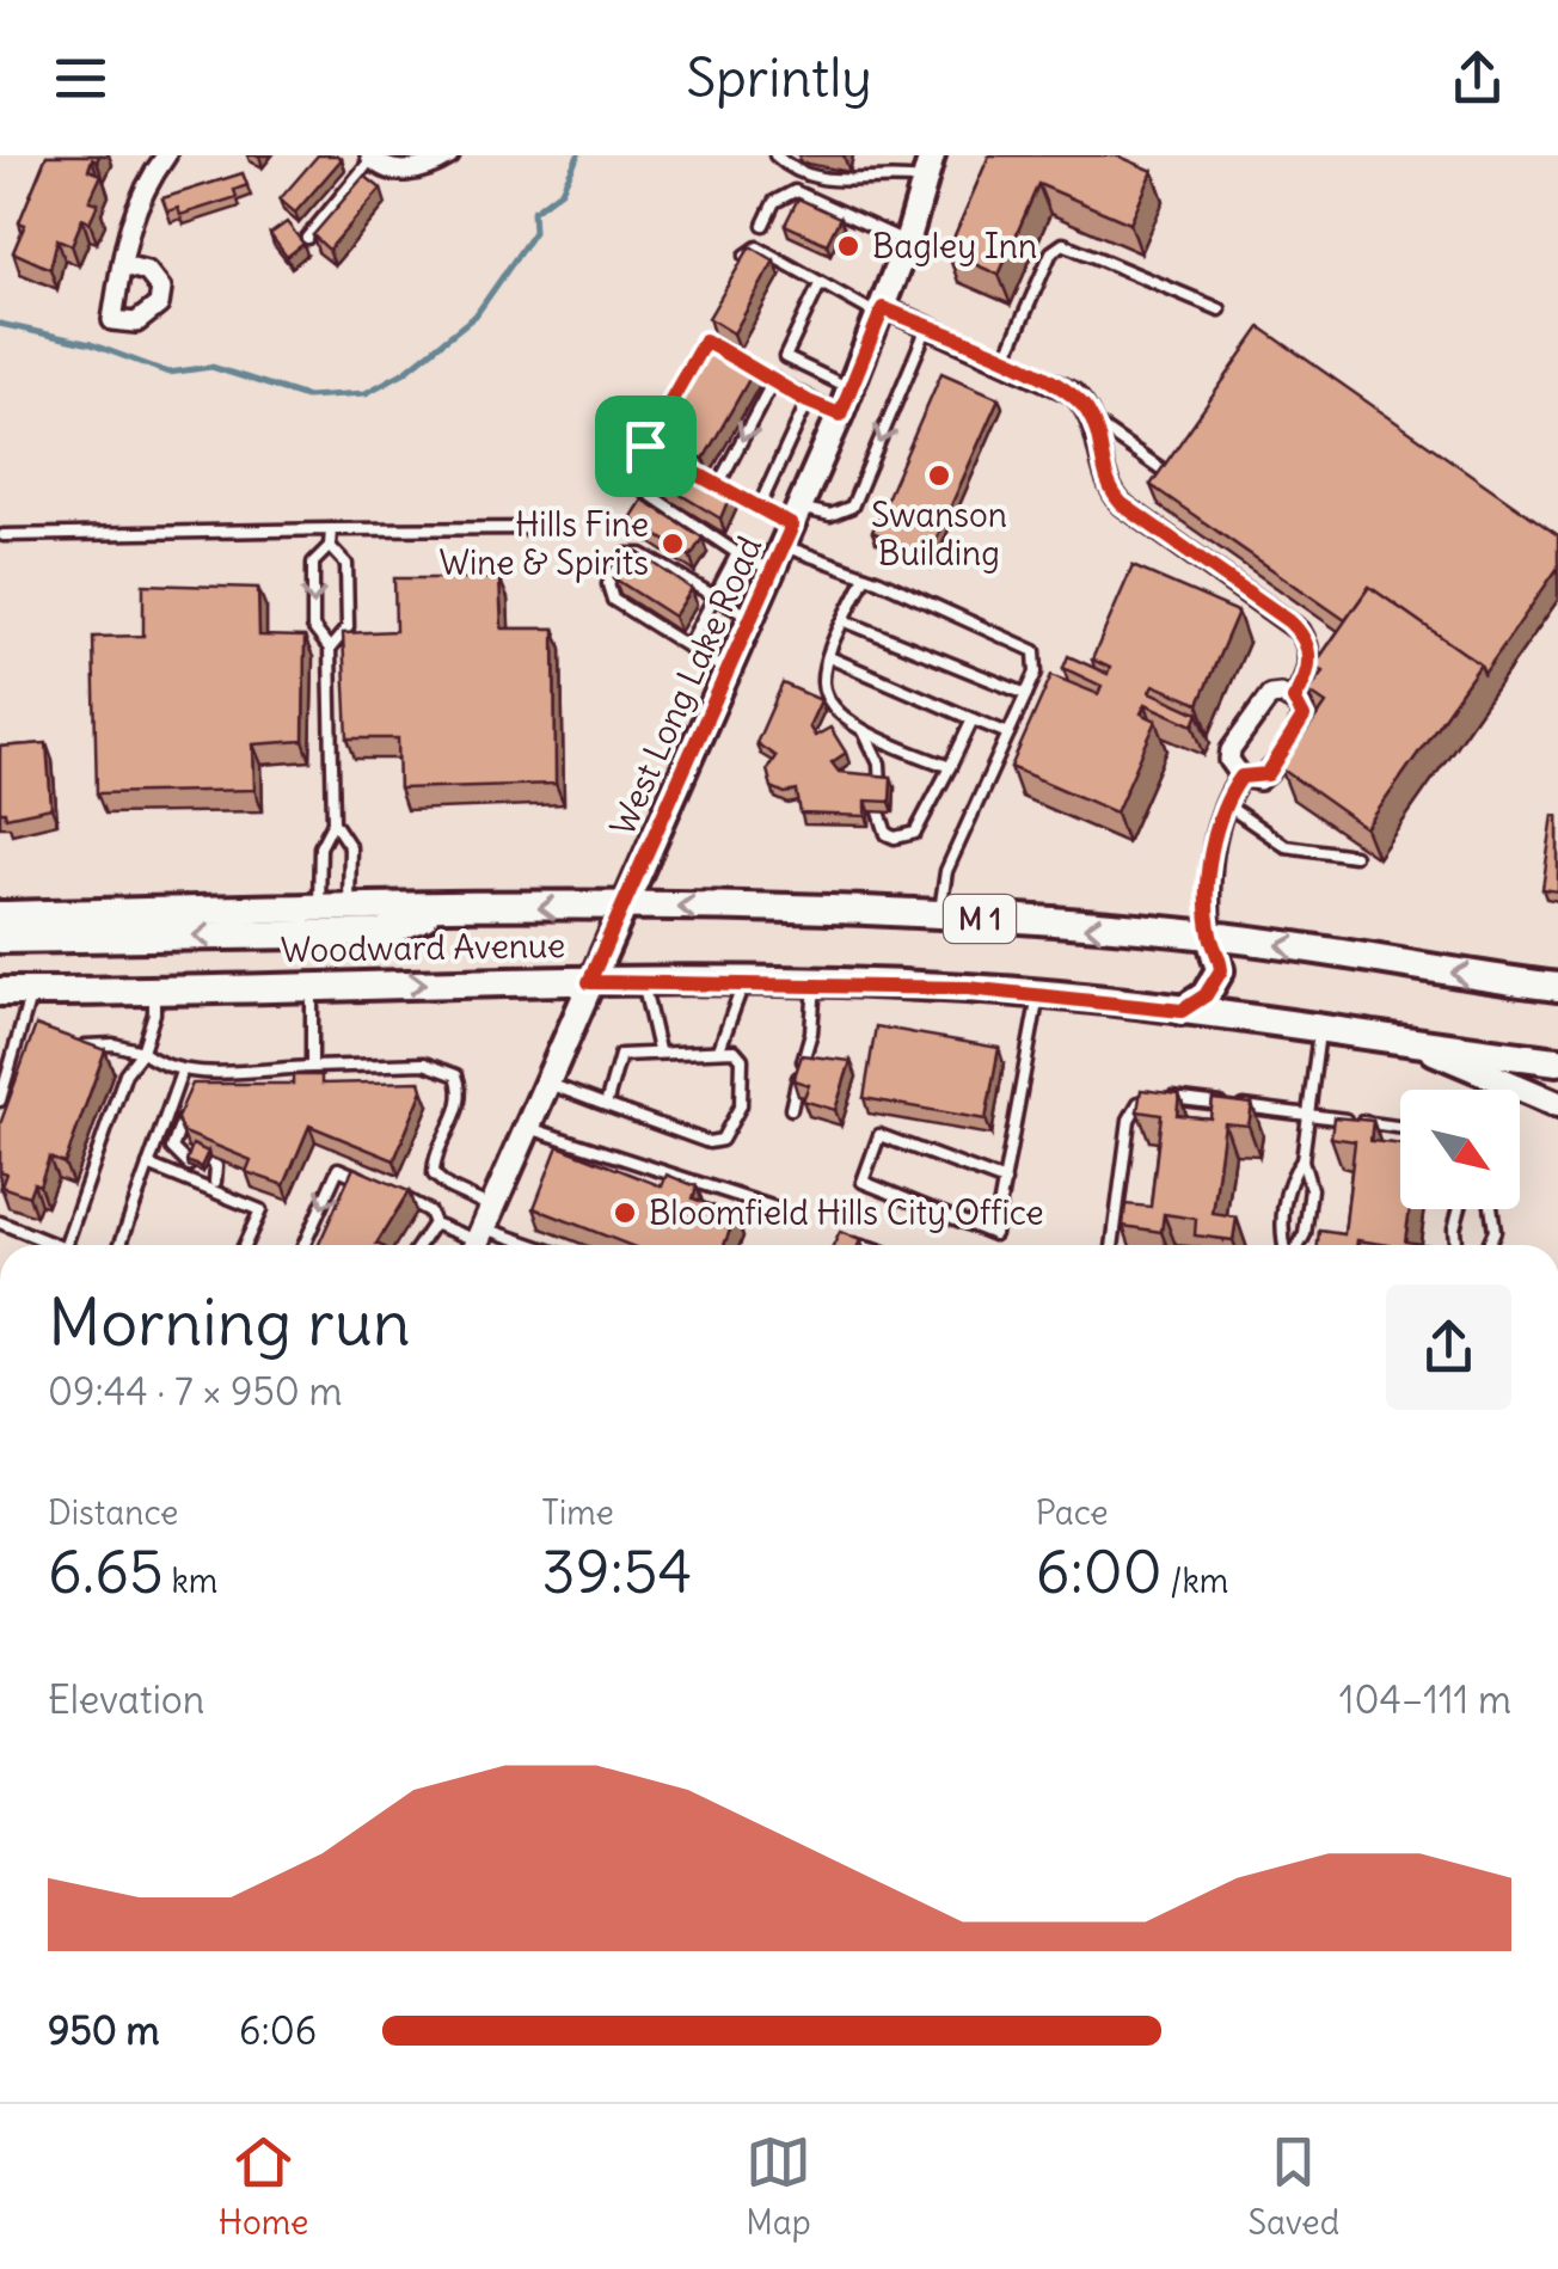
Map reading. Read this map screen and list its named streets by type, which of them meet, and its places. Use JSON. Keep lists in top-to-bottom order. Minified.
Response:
{"streets":{"main road":["West Long Lake Road","M 1","Woodward Avenue"]},"crossings":[["West Long Lake Road","Woodward Avenue"]],"places":["Bagley Inn","Swanson Building","Hills Fine Wine & Spirits","Bloomfield Hills City Office"],"north":"bottom right","page":{"header":"Sprintly","heading":["Morning run","09:44 · 7 × 950 m"],"stats":[["Distance","6.65 km"],["Time","39:54"],["Pace","6:00 /km"]],"chart":["Elevation","104–111 m"],"list":[{"name":"950 m","note":"6:06"}],"tabs":["Home","Map","Saved"]}}
